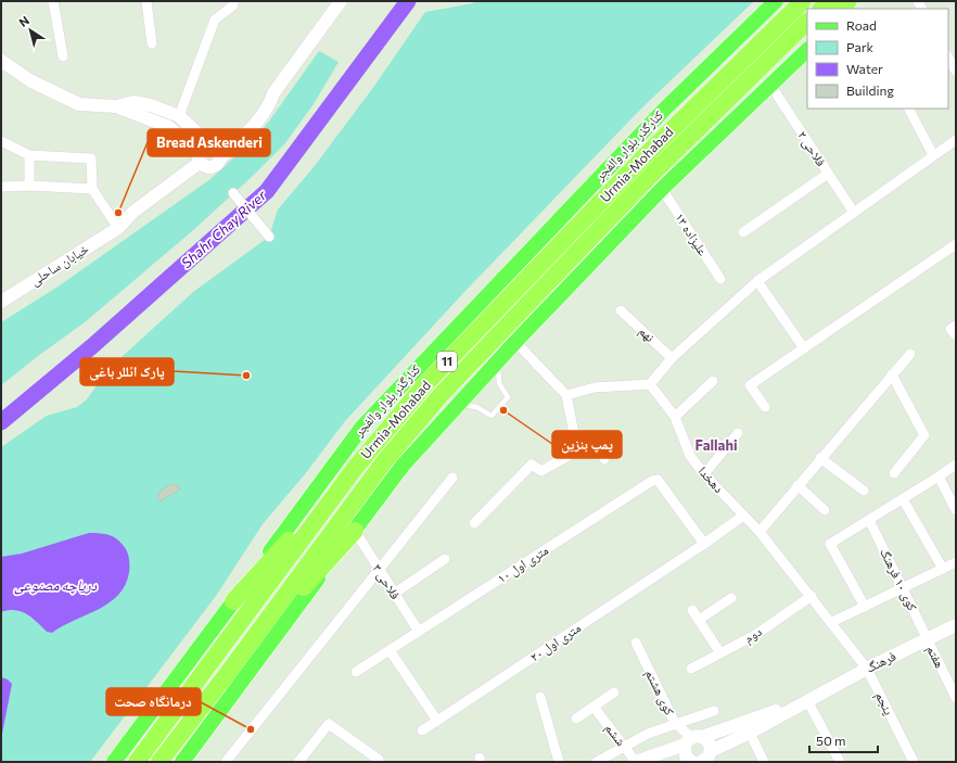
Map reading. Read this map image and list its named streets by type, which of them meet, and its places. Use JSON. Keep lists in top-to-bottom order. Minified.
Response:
{"streets":{"highway":["Urmia-Mohabad","11"],"main road":["کنارگذر بلوار والفجر"],"street":["فلاحی ۲","۱۳ علیزاده","خیابان ساحلی","نهم","دهخدا","۱۰ متری اول","کوی ۱۰ فرهنگ","فلاحی ۳","دوم","۲۰ متری اول","هفتم","فرهنگ","کوی هشتم","پنجم","ششم"]},"crossings":[["دهخدا","دوم"],["دهخدا","۲۰ متری اول"],["دهخدا","فرهنگ"],["دهخدا","پنجم"],["۱۰ متری اول","فلاحی ۳"],["۱۰ متری اول","۲۰ متری اول"],["کوی ۱۰ فرهنگ","هفتم"],["کوی ۱۰ فرهنگ","فرهنگ"],["هفتم","فرهنگ"],["فرهنگ","کوی هشتم"],["فرهنگ","پنجم"],["فرهنگ","ششم"]],"districts":["Fallahi"],"water":["Shahr Chay River","دریاچه مصنوعی"],"places":["Bread Askenderi","پارک ائللر باغی","پمپ بنزین","درمانگاه صحت"],"legend":["Road","Park","Water","Building"],"scale_bar":"50 m","north":"top left"}
